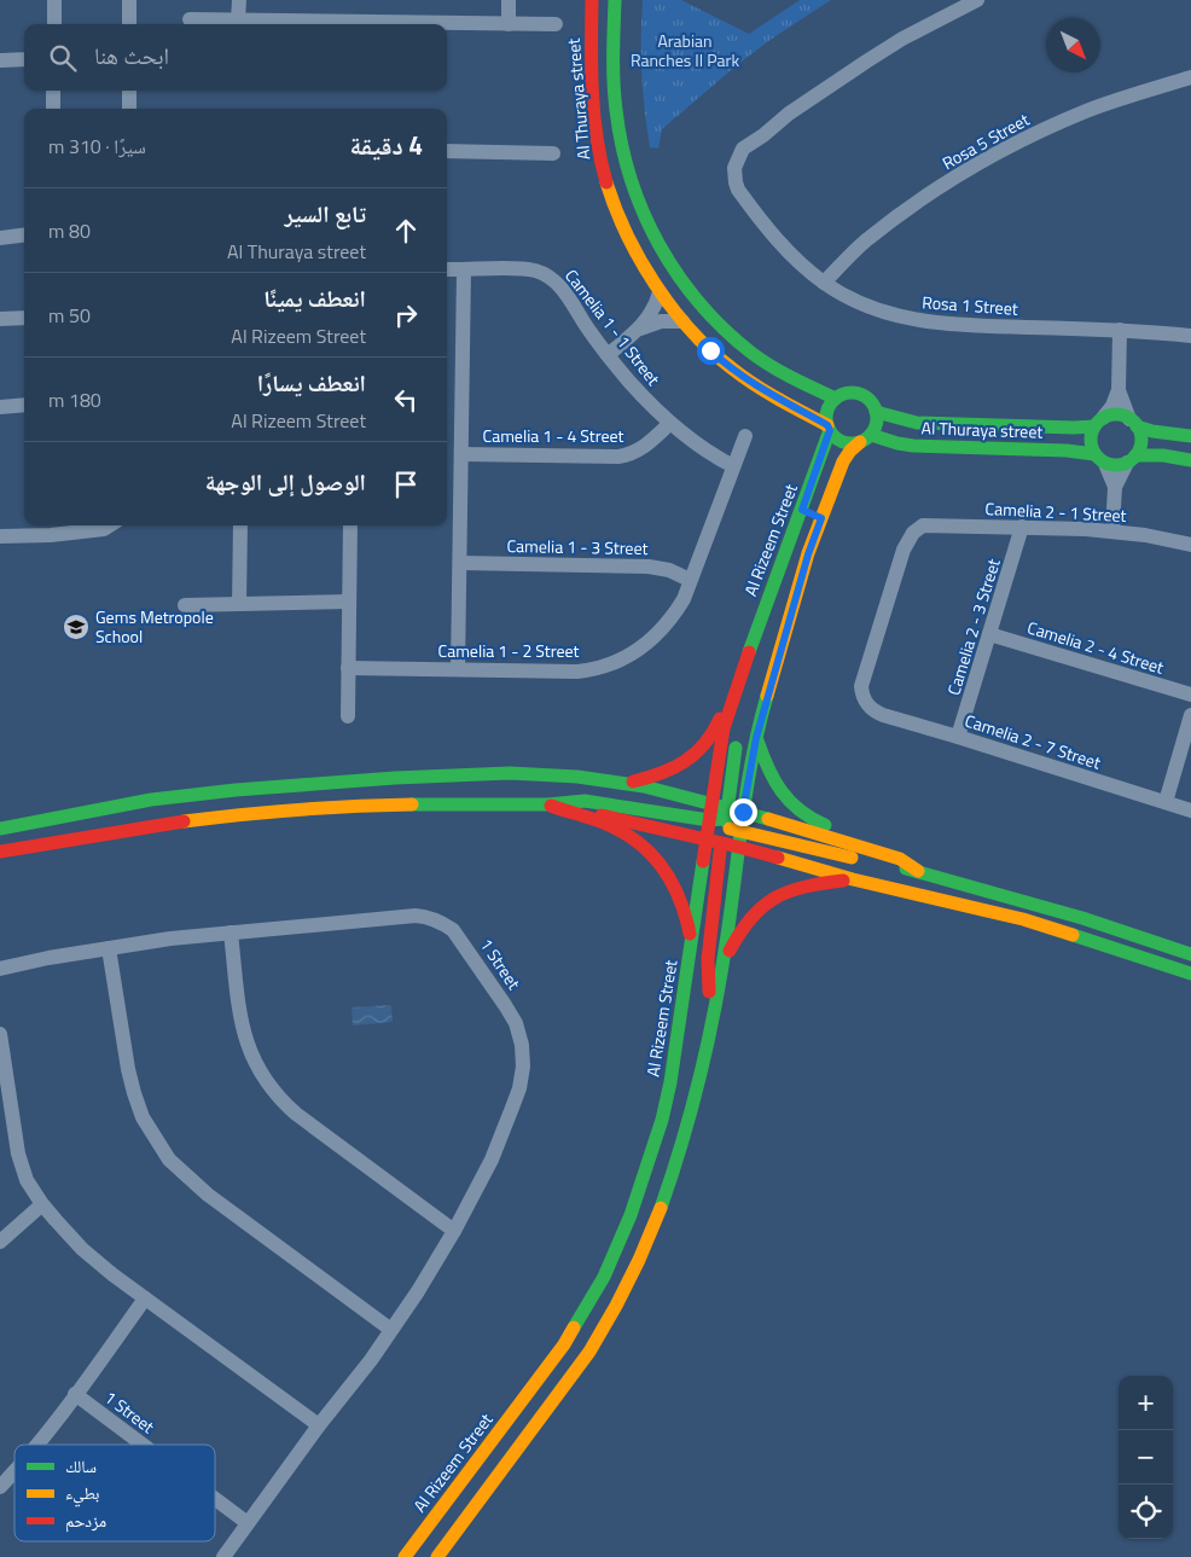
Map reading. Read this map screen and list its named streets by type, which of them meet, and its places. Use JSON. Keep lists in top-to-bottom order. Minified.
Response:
{"streets":{"street":["Al Thuraya street","Rosa 5 Street","Rosa 1 Street","Camelia 1 - 1 Street","Camelia 1 - 4 Street","Camelia 2 - 1 Street","Al Rizeem Street","Camelia 1 - 3 Street","Camelia 2 - 3 Street","Camelia 2 - 4 Street","Camelia 1 - 2 Street","Camelia 2 - 7 Street","1 Street"]},"crossings":[["Al Thuraya street","Al Rizeem Street"],["Rosa 5 Street","Rosa 1 Street"],["Camelia 1 - 1 Street","Camelia 1 - 4 Street"],["Camelia 1 - 1 Street","Camelia 1 - 2 Street"],["Camelia 2 - 1 Street","Camelia 2 - 3 Street"],["Camelia 2 - 1 Street","Camelia 2 - 7 Street"],["Camelia 1 - 3 Street","Camelia 1 - 2 Street"],["Camelia 2 - 3 Street","Camelia 2 - 4 Street"],["Camelia 2 - 3 Street","Camelia 2 - 7 Street"]],"parks":["Arabian Ranches II Park"],"places":{"school or university":["Gems Metropole School"]},"legend":["سالك","بطيء","مزدحم"],"north":"bottom right","page":{"search":"ابحث هنا","heading":["4 دقيقة","سيرًا · 310 m"],"list":[["تابع السير","Al Thuraya street","80 m"],["انعطف يمينًا","Al Rizeem Street","50 m"],["انعطف يسارًا","Al Rizeem Street","180 m"],"الوصول إلى الوجهة"],"map_buttons":["+","−"]}}
